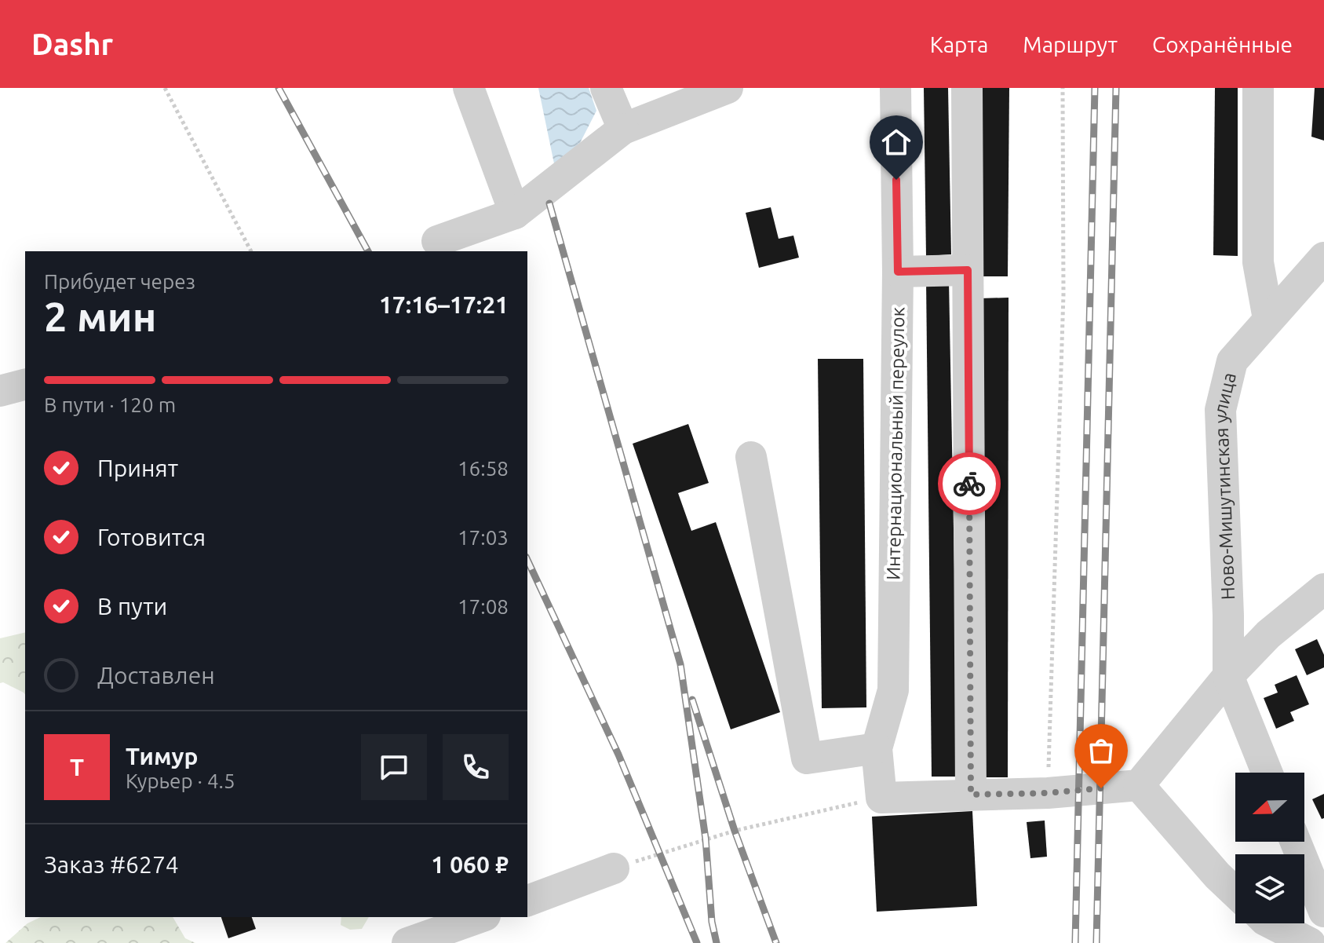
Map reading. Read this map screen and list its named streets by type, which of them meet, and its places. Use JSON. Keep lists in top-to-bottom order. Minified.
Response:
{"streets":{"street":["Интернациональный переулок","Ново-Мишутинская улица"]},"north":"left","page":{"header":"Dashr","nav":["Карта","Маршрут","Сохранённые"],"heading":["2 мин","Прибудет через","17:16–17:21"],"panel":["Тимур","Курьер · 4.5","Заказ #6274","1 060 ₽"],"bar":"В пути · 120 m","list":[["Принят","16:58"],["Готовится","17:03"],["В пути","17:08"],"Доставлен"],"round":"Т"}}
